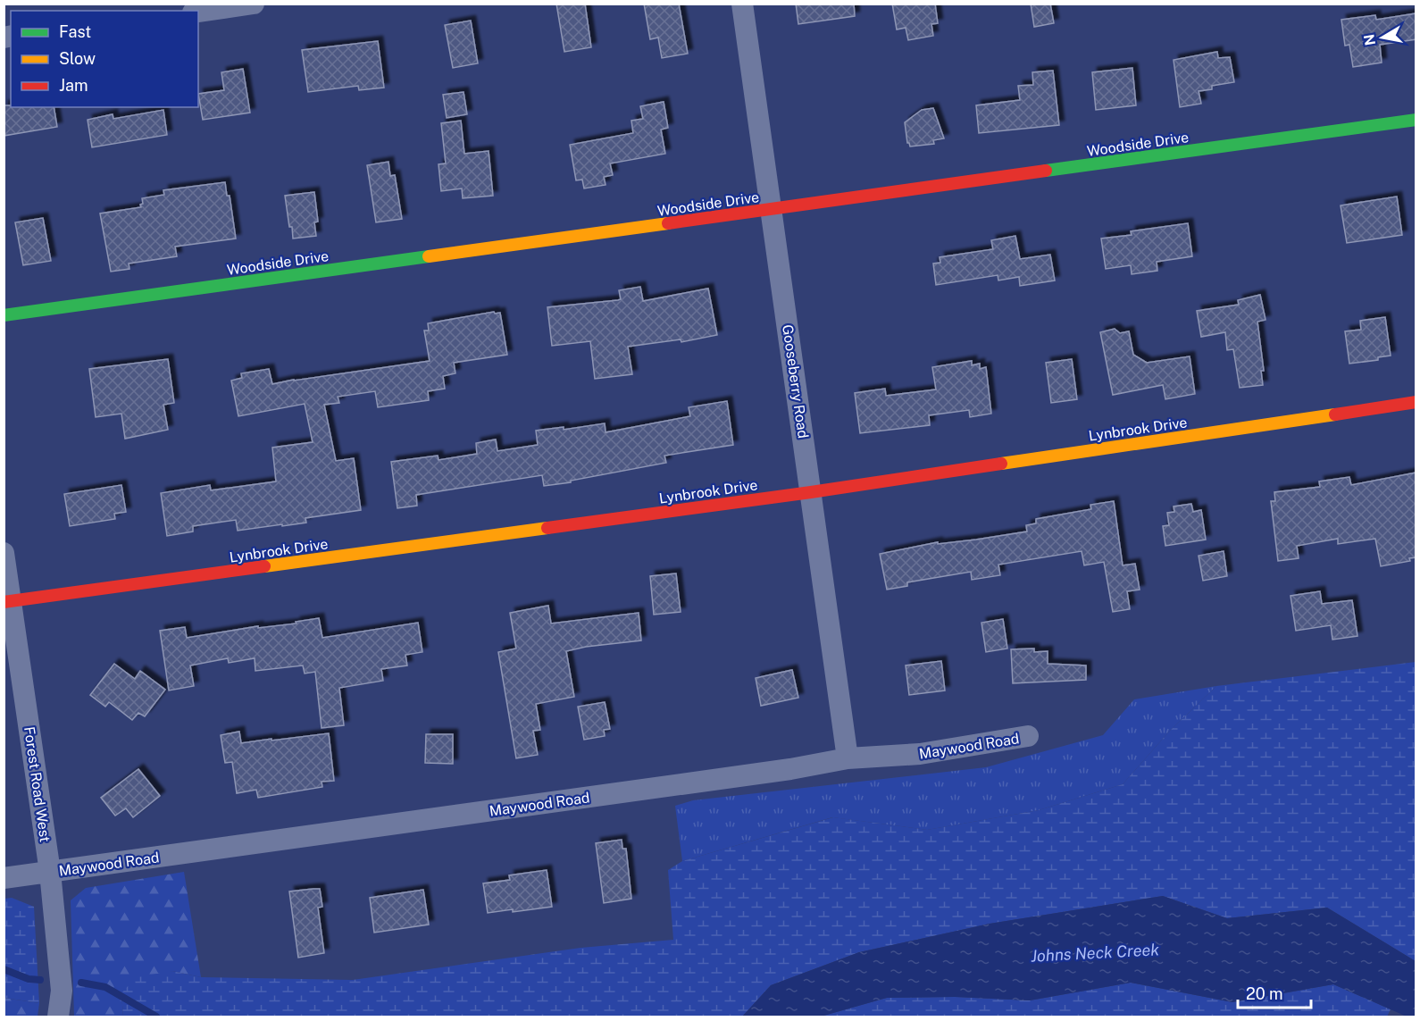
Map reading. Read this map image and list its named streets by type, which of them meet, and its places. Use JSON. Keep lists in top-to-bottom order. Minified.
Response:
{"streets":{"street":["Woodside Drive","Gooseberry Road","Lynbrook Drive","Maywood Road","Forest Road West"]},"crossings":[["Woodside Drive","Gooseberry Road"],["Gooseberry Road","Lynbrook Drive"],["Gooseberry Road","Maywood Road"],["Lynbrook Drive","Forest Road West"],["Maywood Road","Forest Road West"]],"water":["Johns Neck Creek"],"legend":["Fast","Slow","Jam"],"scale_bar":"20 m","north":"left"}
